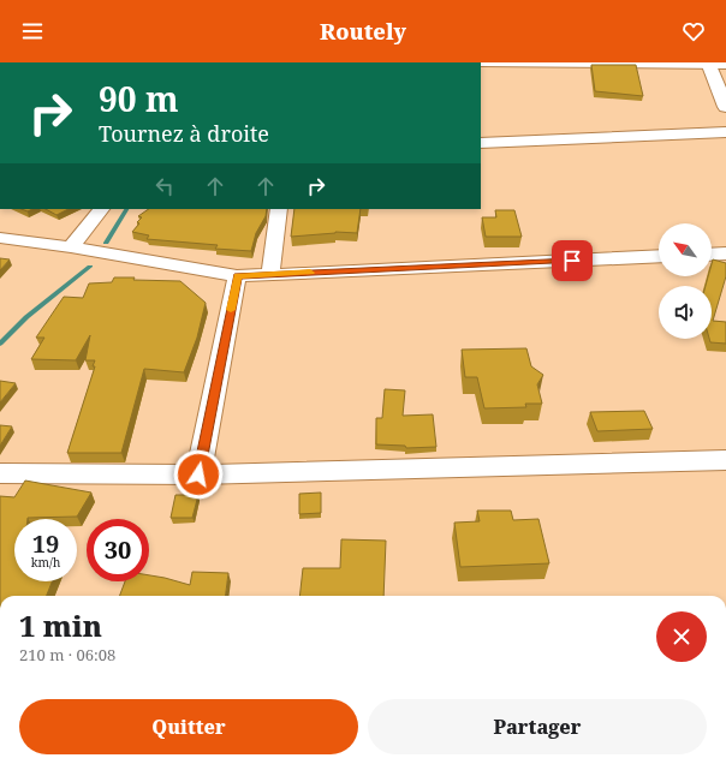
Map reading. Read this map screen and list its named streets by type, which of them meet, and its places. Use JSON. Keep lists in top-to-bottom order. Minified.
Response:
{"north":"top left","page":{"header":"Routely","turn":["90 m","Tournez à droite"],"speed":"19 km/h","limit":"30","heading":["1 min","210 m · 06:08"],"buttons":["Quitter","Partager"]}}
